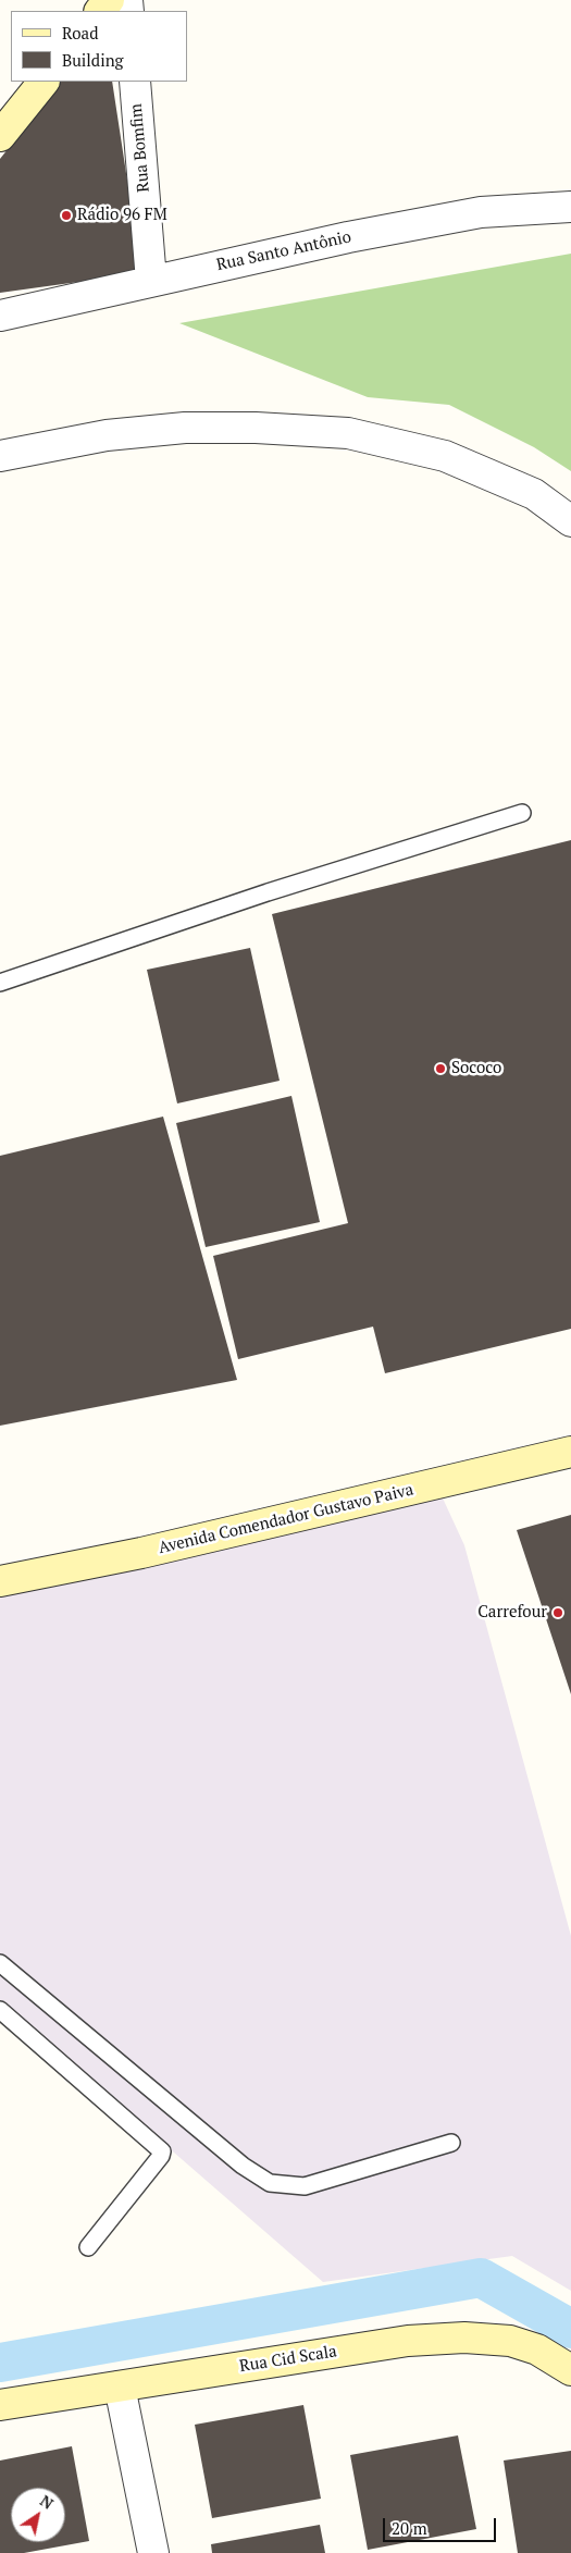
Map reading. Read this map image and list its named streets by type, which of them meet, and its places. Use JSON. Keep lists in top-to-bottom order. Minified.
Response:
{"streets":{"street":["Rua Bomfim","Rua Santo Antônio","Avenida Comendador Gustavo Paiva","Rua Cid Scala"]},"crossings":[["Rua Bomfim","Rua Santo Antônio"]],"places":["Rádio 96 FM","Sococo","Carrefour"],"legend":["Road","Building"],"scale_bar":"20 m","north":"top right"}
